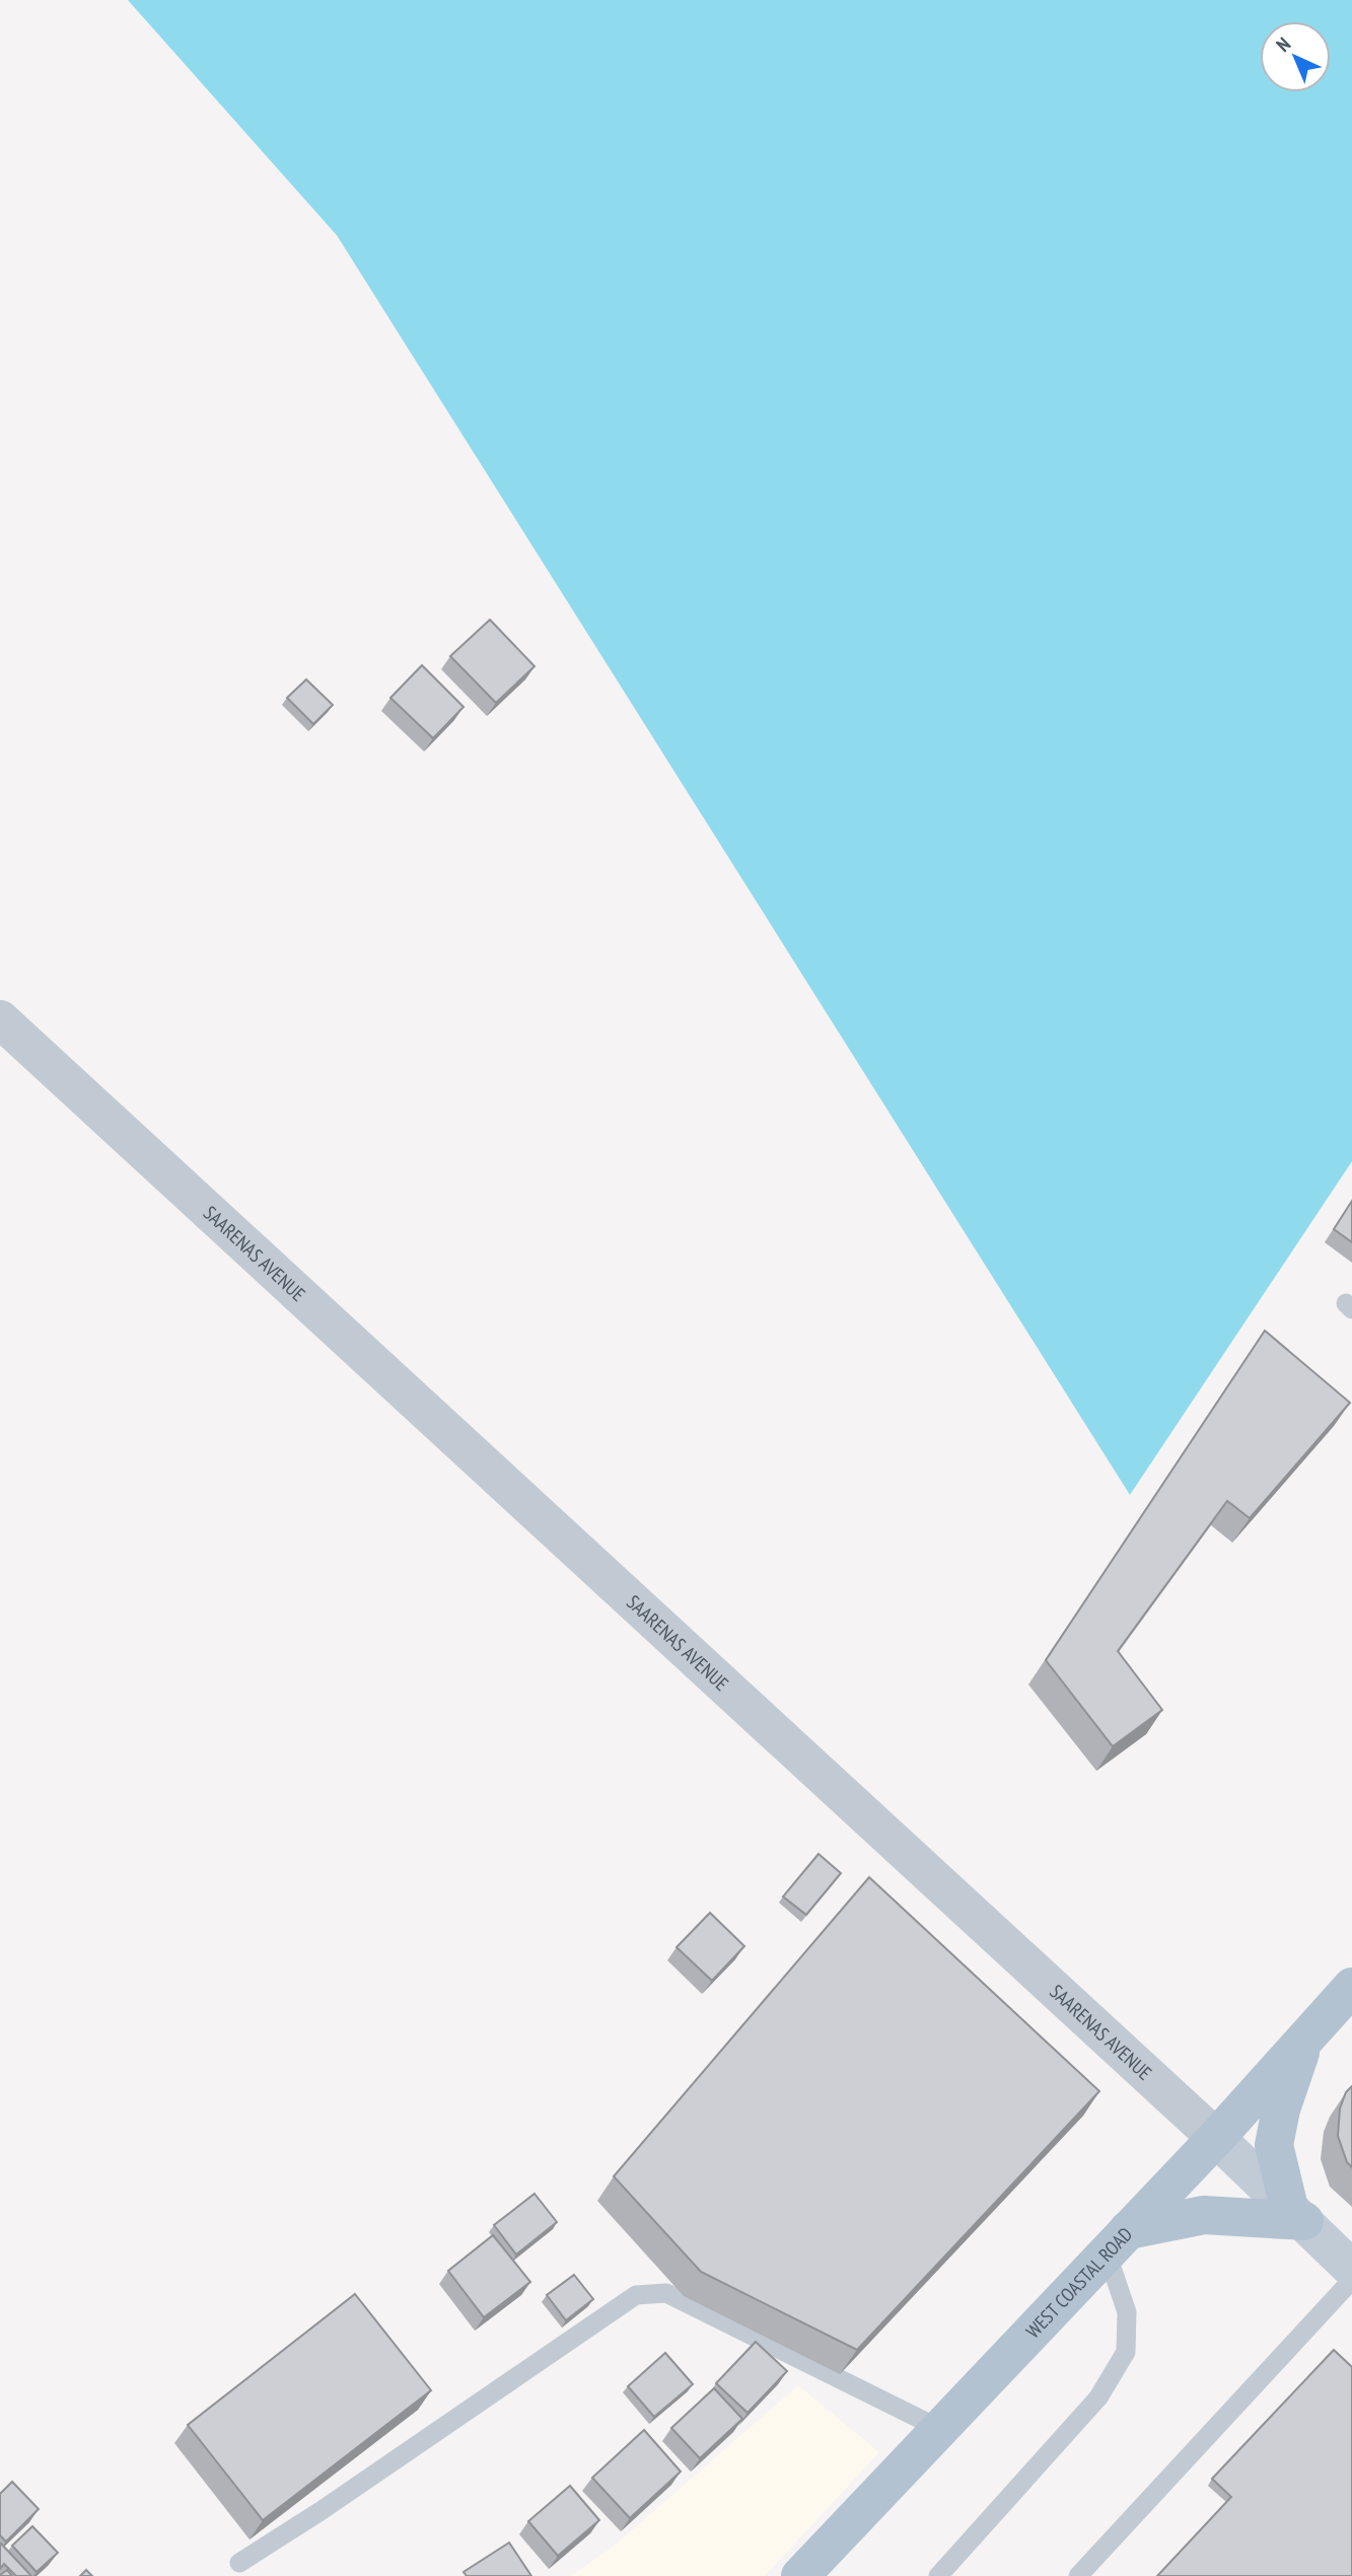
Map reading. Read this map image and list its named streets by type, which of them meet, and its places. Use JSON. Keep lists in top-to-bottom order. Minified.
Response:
{"streets":{"main road":["SAARENAS AVENUE","WEST COASTAL ROAD"]},"crossings":[["SAARENAS AVENUE","WEST COASTAL ROAD"]],"north":"top left"}
